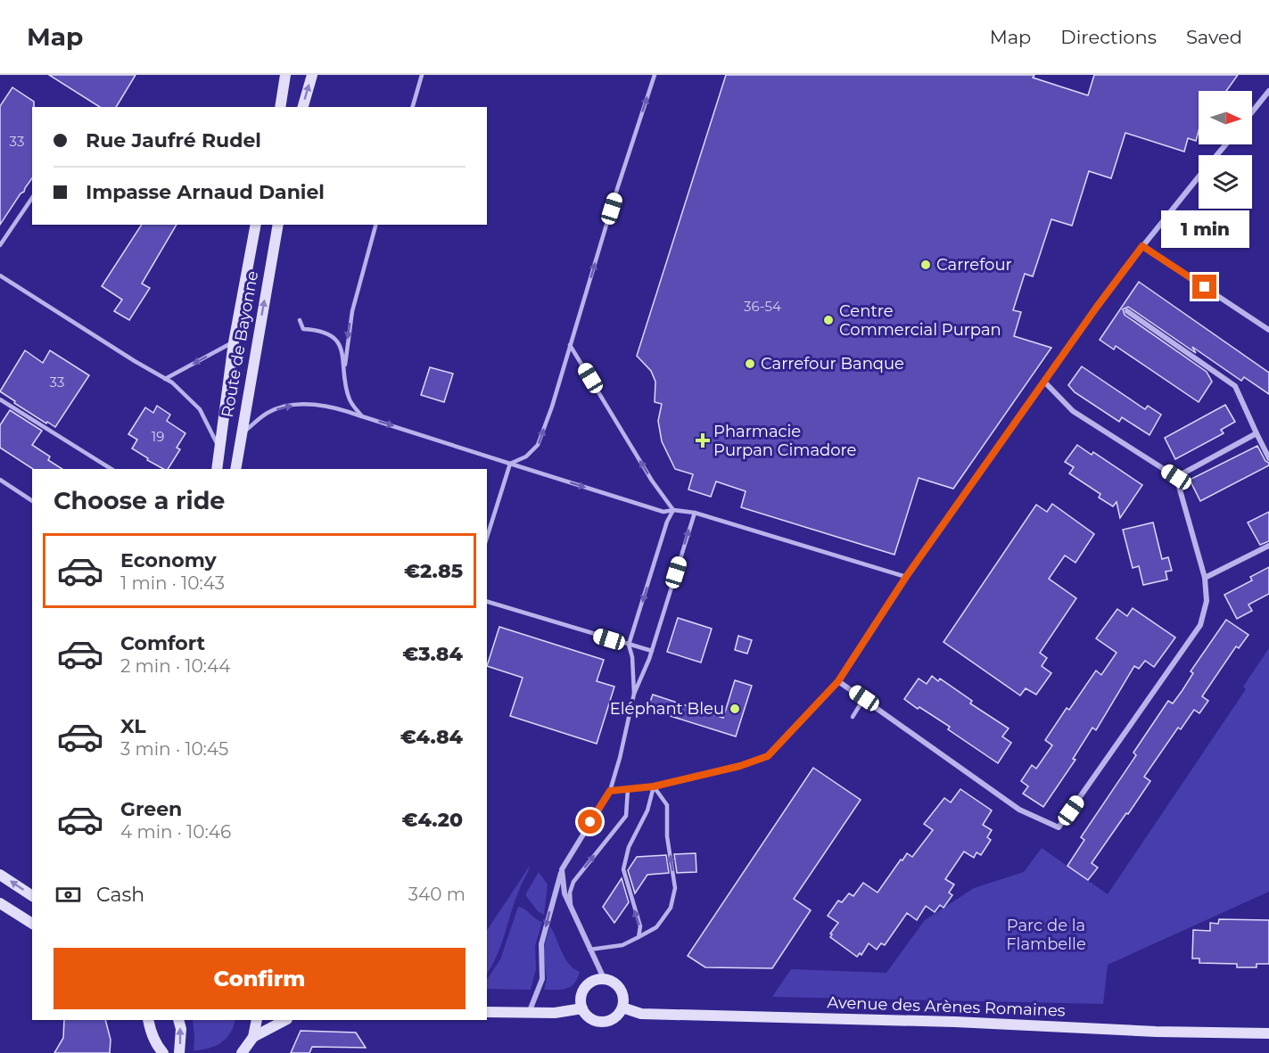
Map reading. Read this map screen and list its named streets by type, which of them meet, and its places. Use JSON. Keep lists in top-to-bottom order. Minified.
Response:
{"streets":{"main road":["Route de Bayonne","Avenue des Arènes Romaines"]},"parks":["Parc de la Flambelle"],"places":{"other":["Carrefour","Centre Commercial Purpan","Carrefour Banque","Eléphant Bleu"],"health":["Pharmacie Purpan Cimadore"]},"house_numbers":["33","36-54","33","19"],"north":"right","page":{"header":"Map","nav":["Map","Directions","Saved"],"banner":["Rue Jaufré Rudel","Impasse Arnaud Daniel"],"bubble":"1 min","heading":"Choose a ride","list":[{"name":"Economy","note":"1 min · 10:43","value":"€2.85"},{"name":"Comfort","note":"2 min · 10:44","value":"€3.84"},{"name":"XL","note":"3 min · 10:45","value":"€4.84"},{"name":"Green","note":"4 min · 10:46","value":"€4.20"}],"pay":["Cash","340 m"],"buttons":"Confirm"}}
